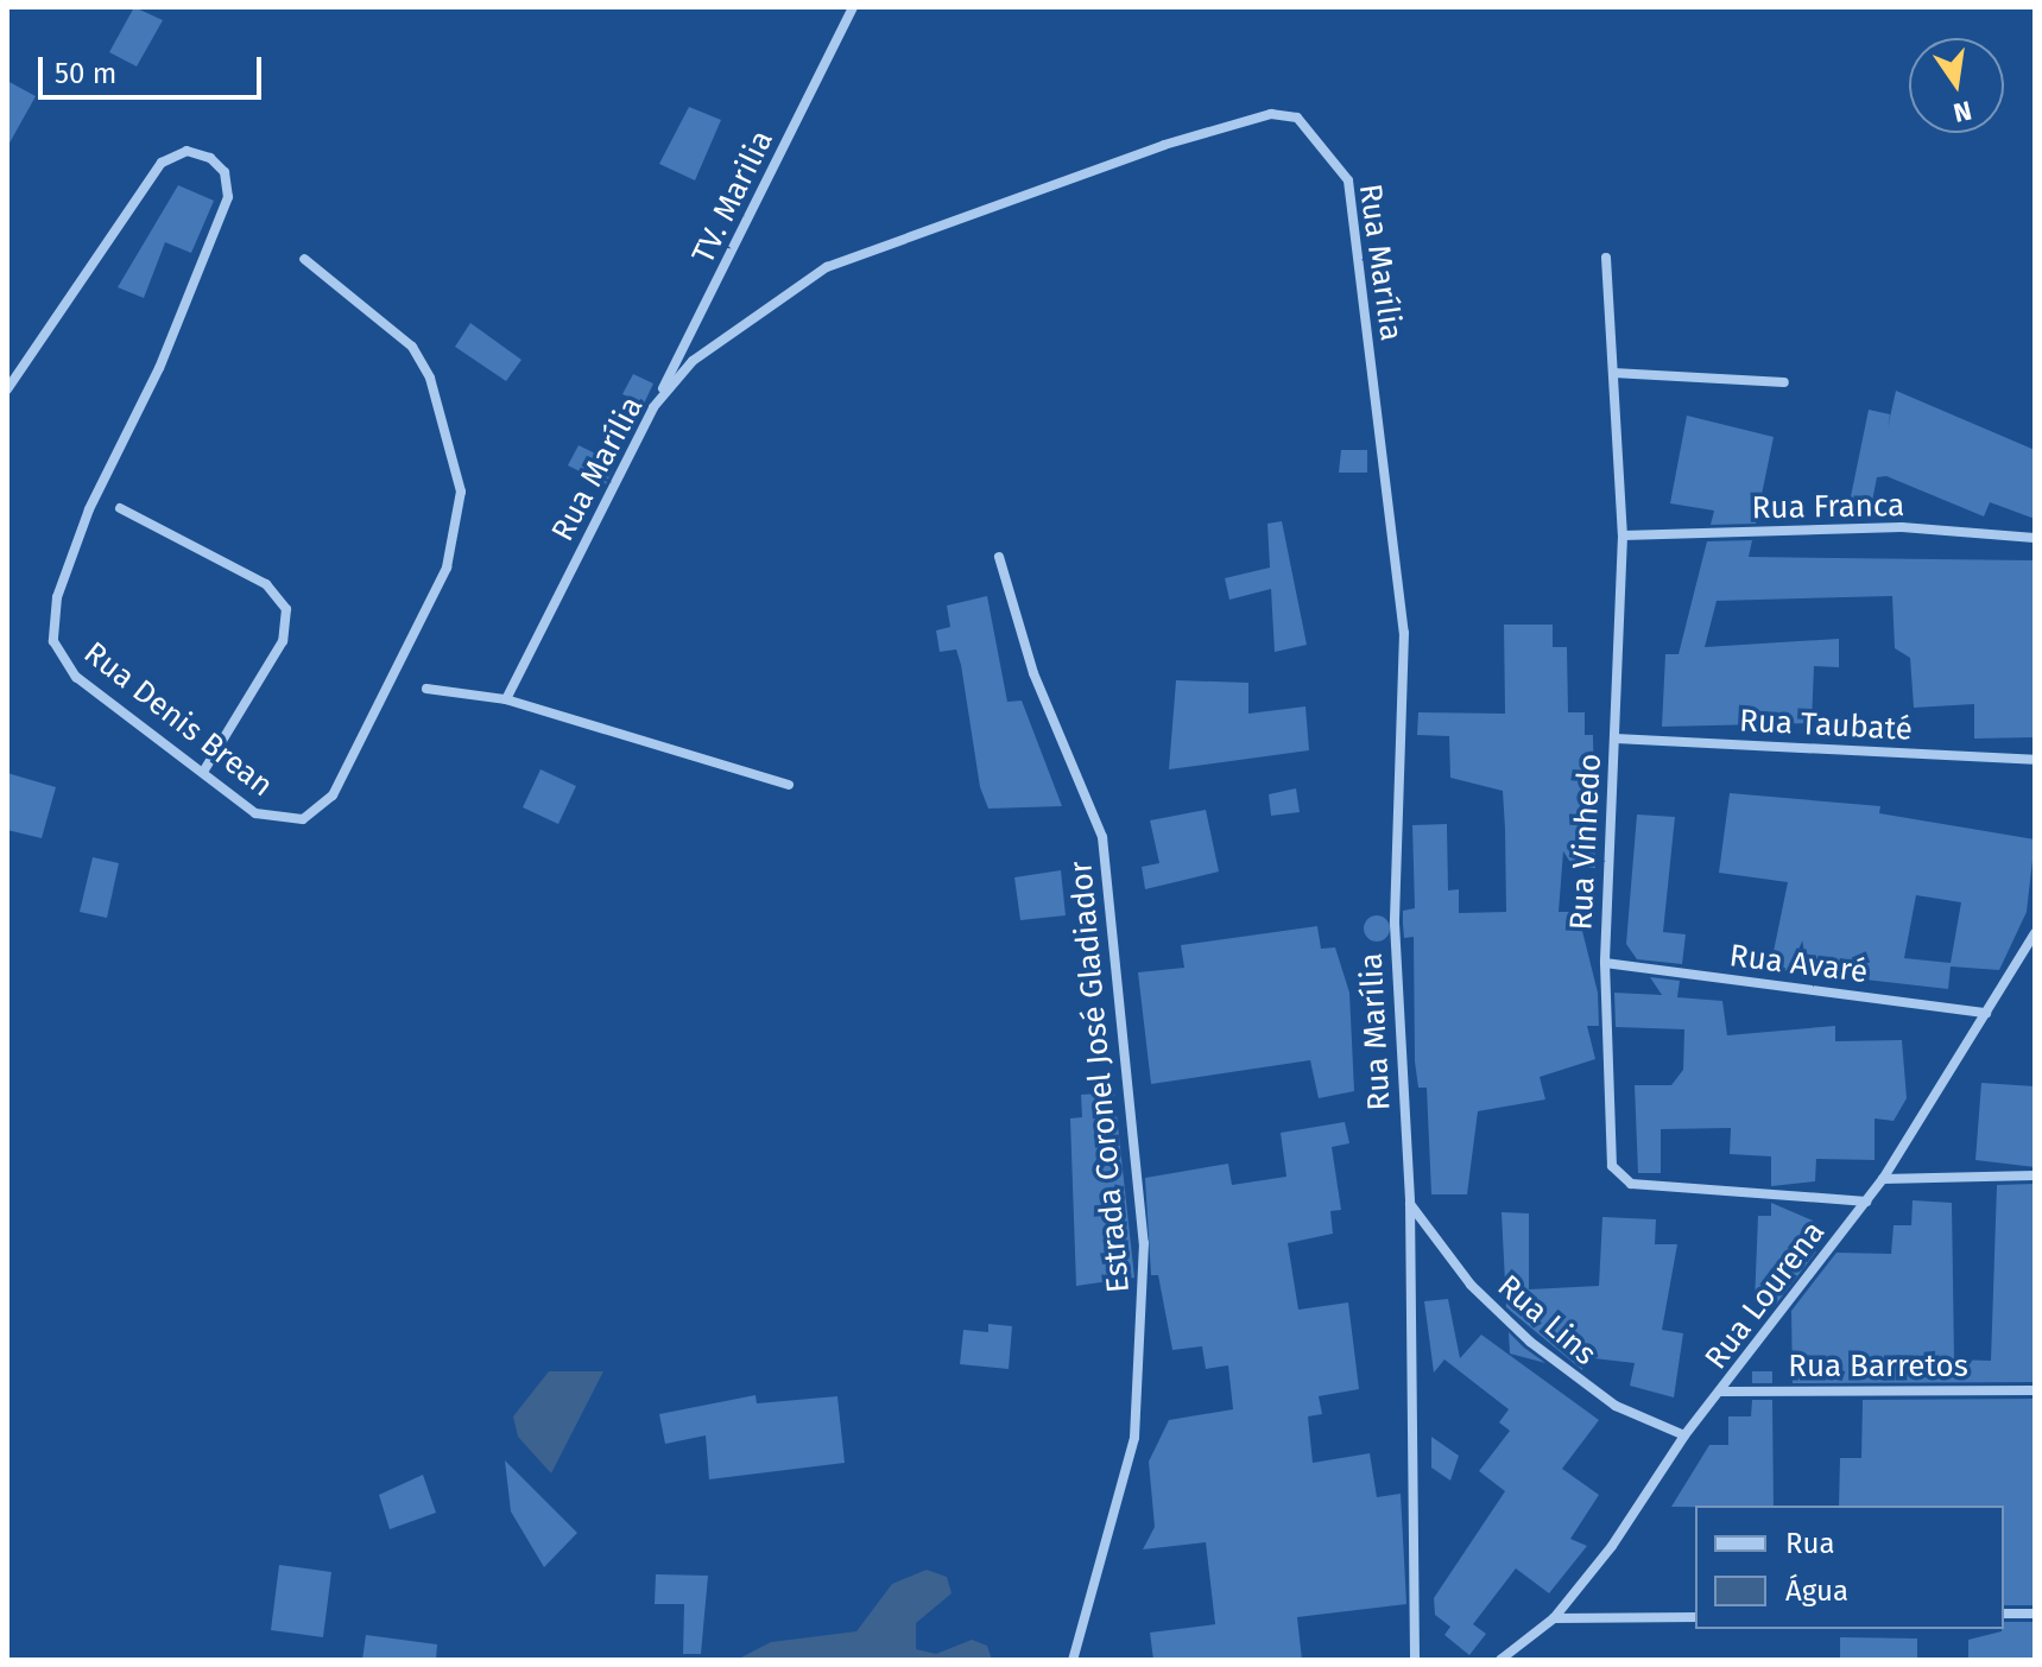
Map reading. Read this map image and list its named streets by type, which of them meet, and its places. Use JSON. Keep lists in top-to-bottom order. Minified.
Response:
{"streets":{"street":["TV. Marilia","Rua Marília","Rua Franca","Rua Denis Brean","Rua Taubaté","Rua Vinhedo","Rua Avaré","Estrada Coronel José Gladiador","Rua Lourena","Rua Lins","Rua Barretos"]},"crossings":[["TV. Marilia","Rua Marília"],["Rua Marília","Rua Lins"],["Rua Franca","Rua Vinhedo"],["Rua Taubaté","Rua Vinhedo"],["Rua Vinhedo","Rua Avaré"],["Rua Vinhedo","Rua Lourena"],["Rua Avaré","Rua Lourena"],["Rua Lourena","Rua Lins"],["Rua Lourena","Rua Barretos"]],"legend":["Rua","Água"],"scale_bar":"50 m","north":"bottom"}
